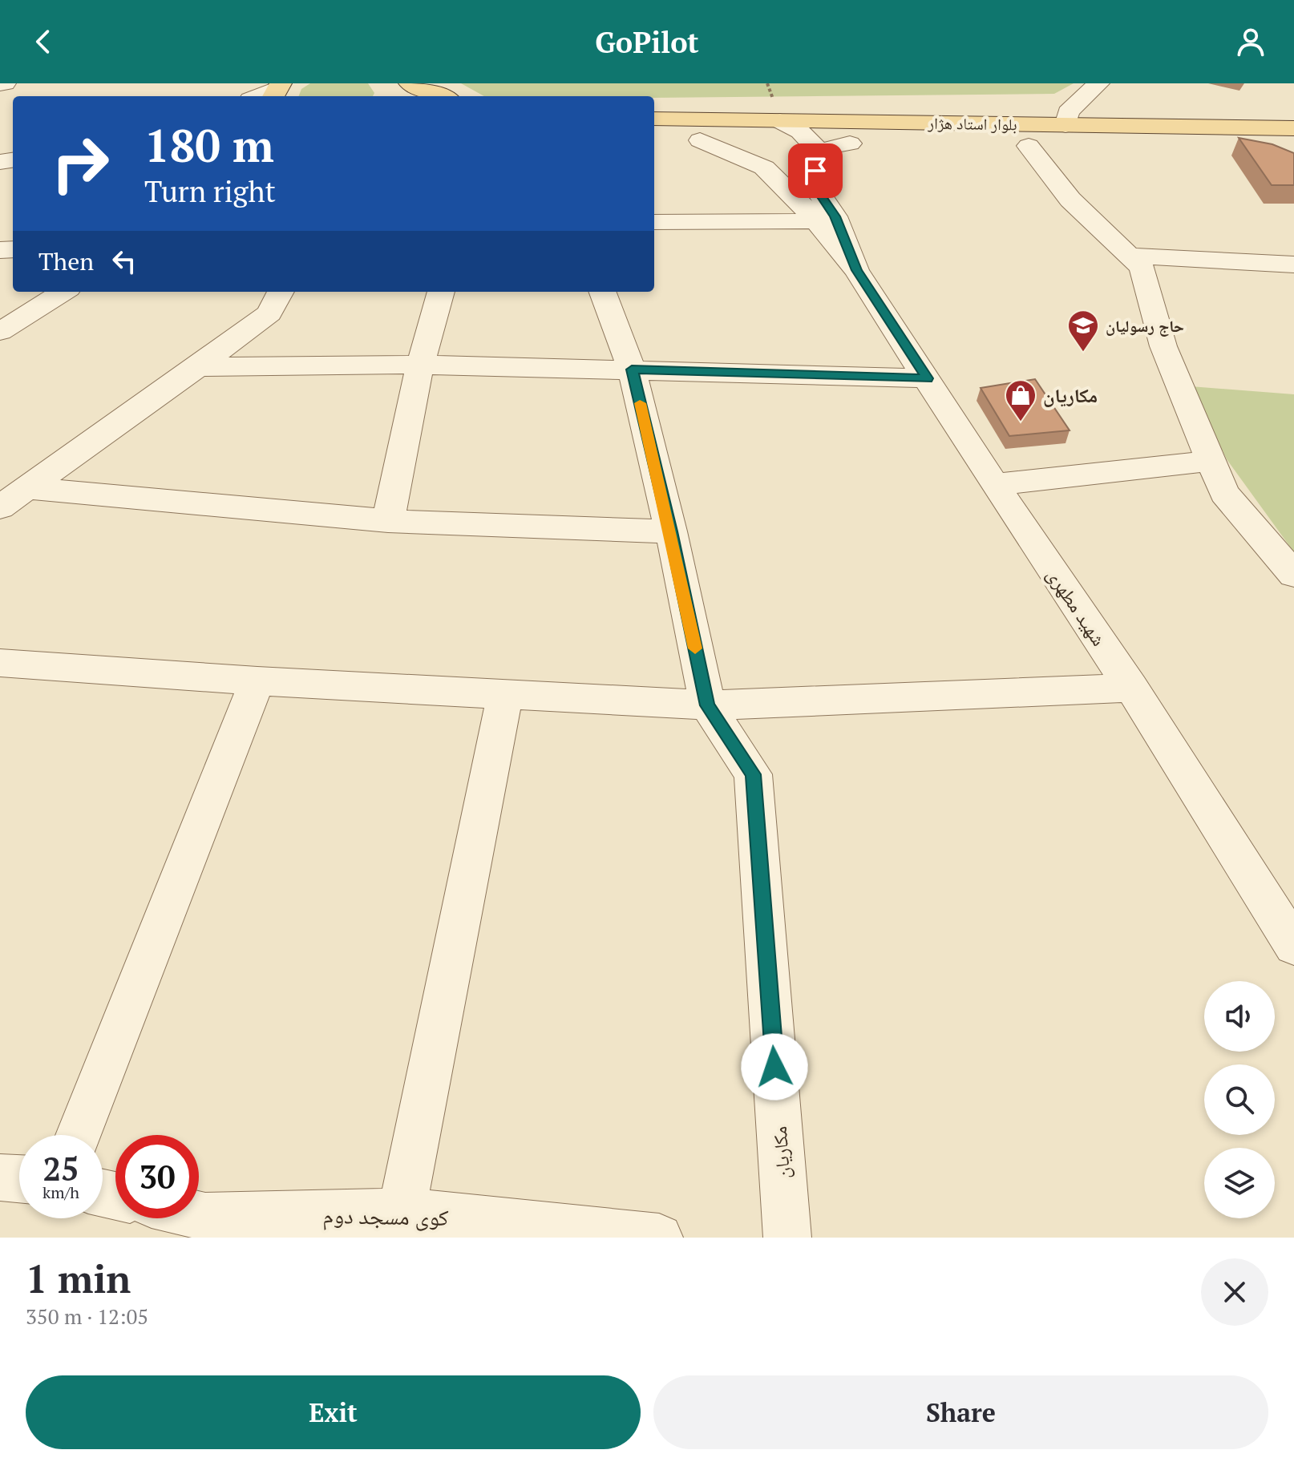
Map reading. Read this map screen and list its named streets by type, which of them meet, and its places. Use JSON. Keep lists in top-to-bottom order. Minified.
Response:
{"streets":{"main road":["بلوار استاد هژار"],"street":["شهید مطهری","مکاریان","کوی مسجد دوم"]},"places":{"school or university":["حاج رسولیان"],"shop":["مکاریان"]},"page":{"header":"GoPilot","turn":["180 m","Turn right"],"then":"Then","speed":"25 km/h","limit":"30","heading":["1 min","350 m · 12:05"],"buttons":["Exit","Share"]}}
